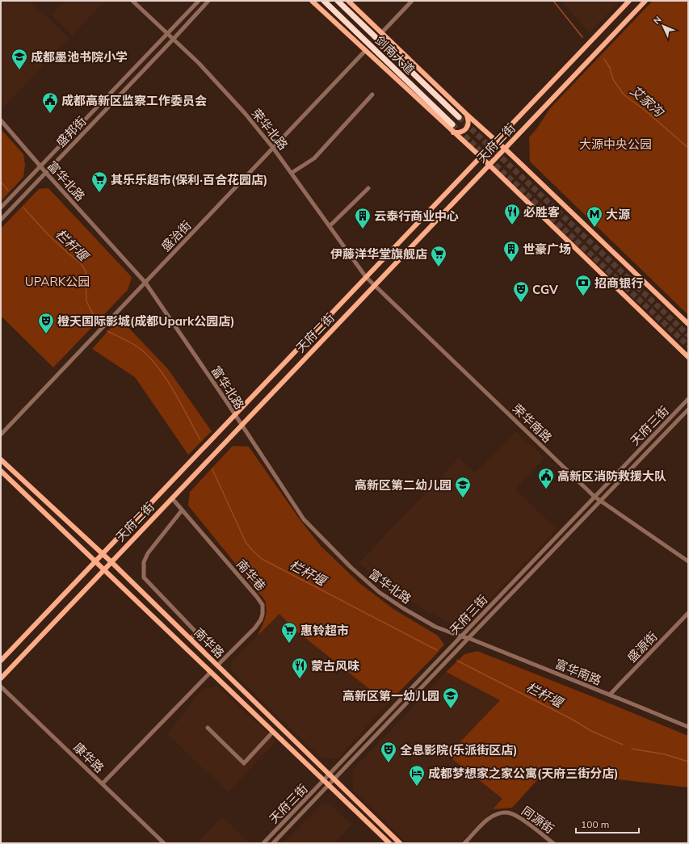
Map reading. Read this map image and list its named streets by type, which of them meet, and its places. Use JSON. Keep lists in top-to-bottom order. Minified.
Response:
{"streets":{"highway":["剑南大道"],"main road":["天府二街","南华路"],"street":["荣华北路","盛邦街","富华北路","盛治街","荣华南路","天府三街","南华巷","盛源街","富华南路","康华路","同源街"]},"crossings":[["荣华北路","盛邦街"],["荣华北路","天府二街"],["荣华北路","盛治街"],["荣华北路","荣华南路"],["盛邦街","富华北路"],["天府二街","富华北路"],["天府二街","荣华南路"],["天府二街","南华巷"],["天府二街","南华路"],["富华北路","盛治街"],["富华北路","天府三街"],["富华北路","富华南路"],["荣华南路","天府三街"],["天府三街","南华路"],["天府三街","富华南路"],["南华巷","南华路"],["盛源街","富华南路"]],"water":["艾家沟","栏杆堰"],"parks":["大源中央公园","UPARK公园"],"places":{"school or university":["成都墨池书院小学","高新区第二幼儿园","高新区第一幼儿园"],"public building":["成都高新区监察工作委员会","高新区消防救援大队"],"supermarket":["其乐乐超市(保利·百合花园店)","伊藤洋华堂旗舰店","惠铃超市"],"restaurant":["必胜客","蒙古风味"],"metro station":["大源"],"building":["云泰行商业中心","世豪广场"],"bank":["招商银行"],"theatre":["CGV","橙天国际影城(成都Upark公园店)","全息影院(乐派街区店)"],"hotel":["成都梦想家之家公寓(天府三街分店)"]},"scale_bar":"100 m","north":"top left"}
